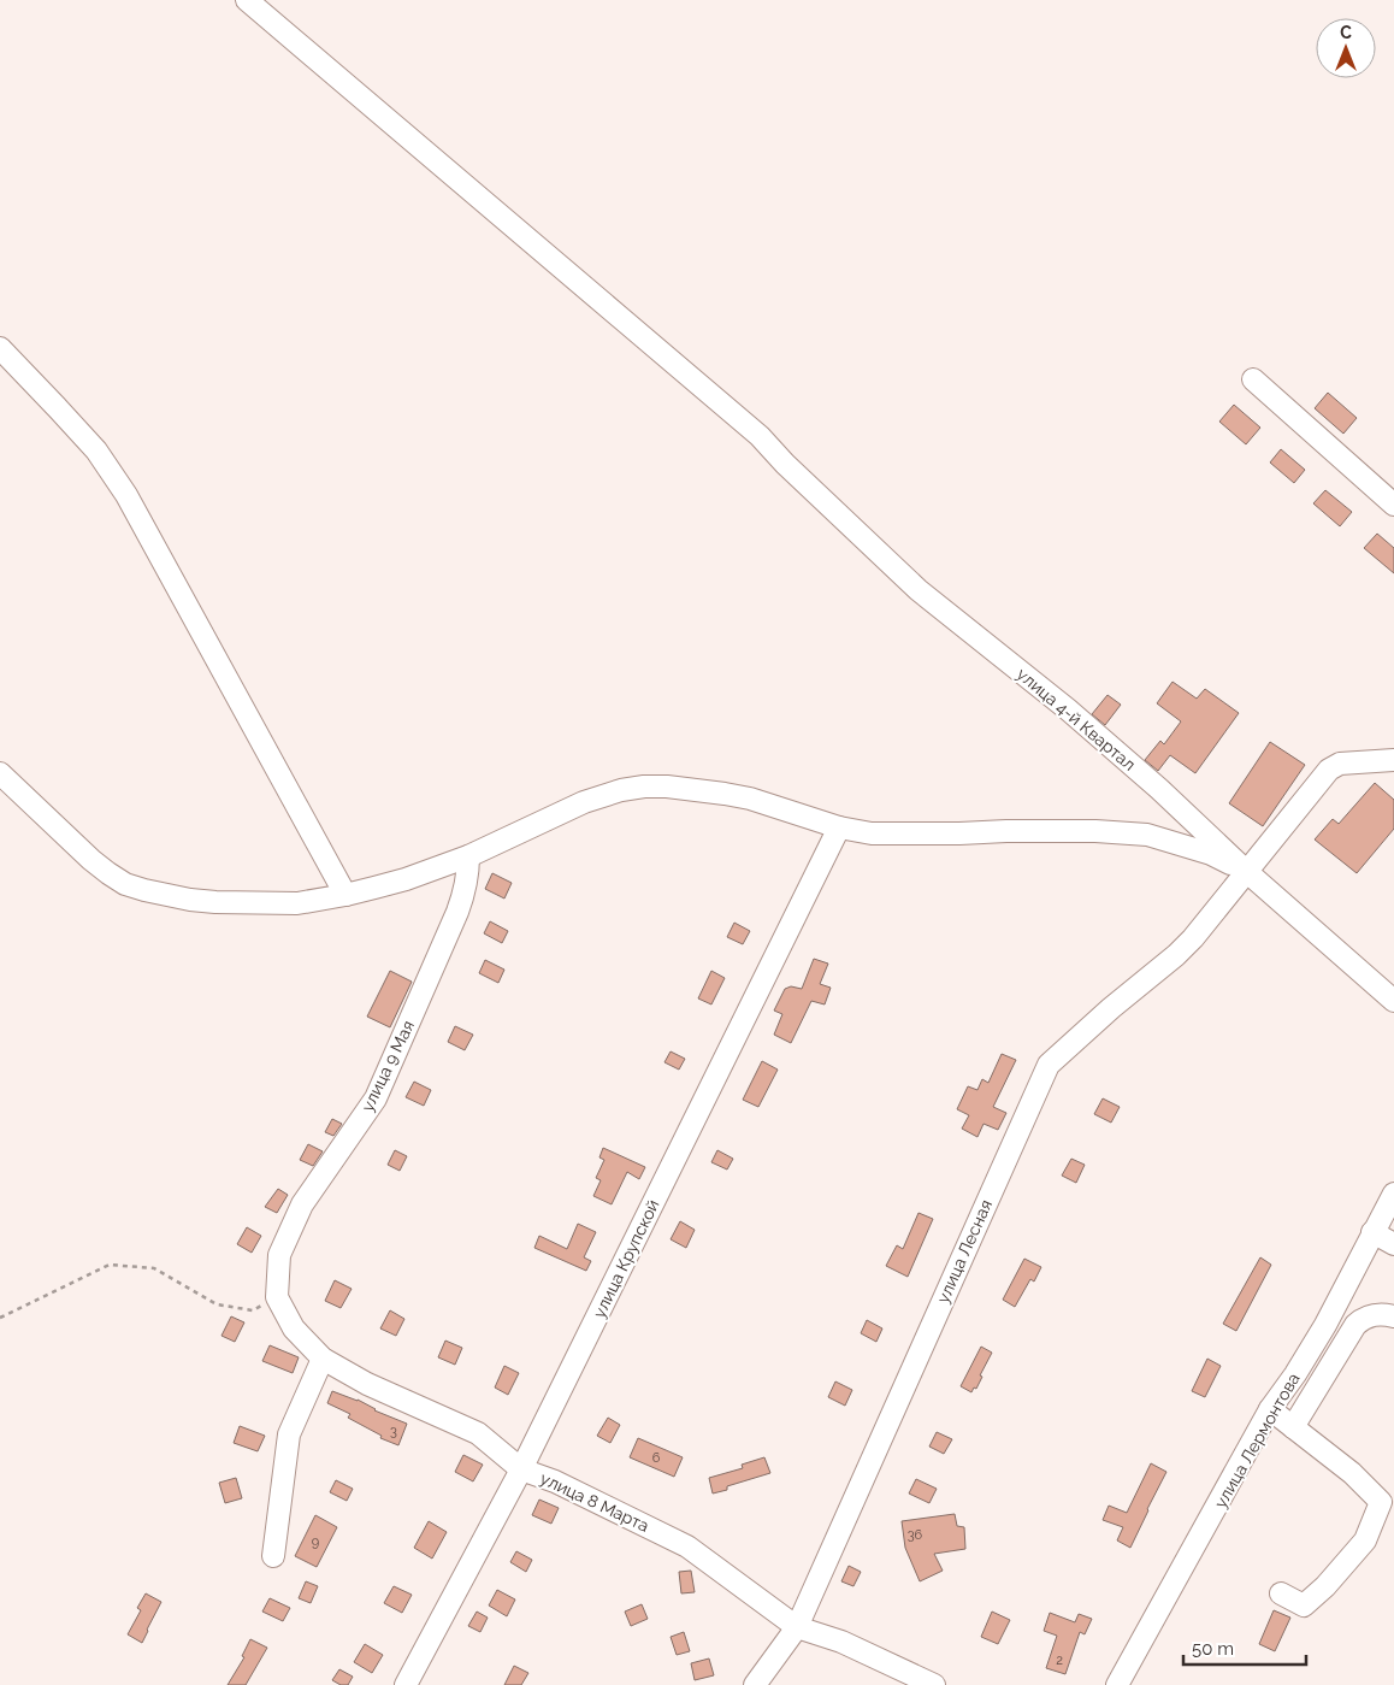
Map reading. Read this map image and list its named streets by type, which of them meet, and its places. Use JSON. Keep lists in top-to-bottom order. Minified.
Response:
{"streets":{"street":["улица 4-й Квартал","улица 9 Мая","улица Лесная","улица Крупской","улица Лермонтова","улица 8 Марта"]},"crossings":[["улица 4-й Квартал","улица Лесная"],["улица 9 Мая","улица 8 Марта"],["улица Лесная","улица 8 Марта"],["улица Крупской","улица 8 Марта"]],"house_numbers":["3","6","36","9","2"],"scale_bar":"50 m","north":"top"}
